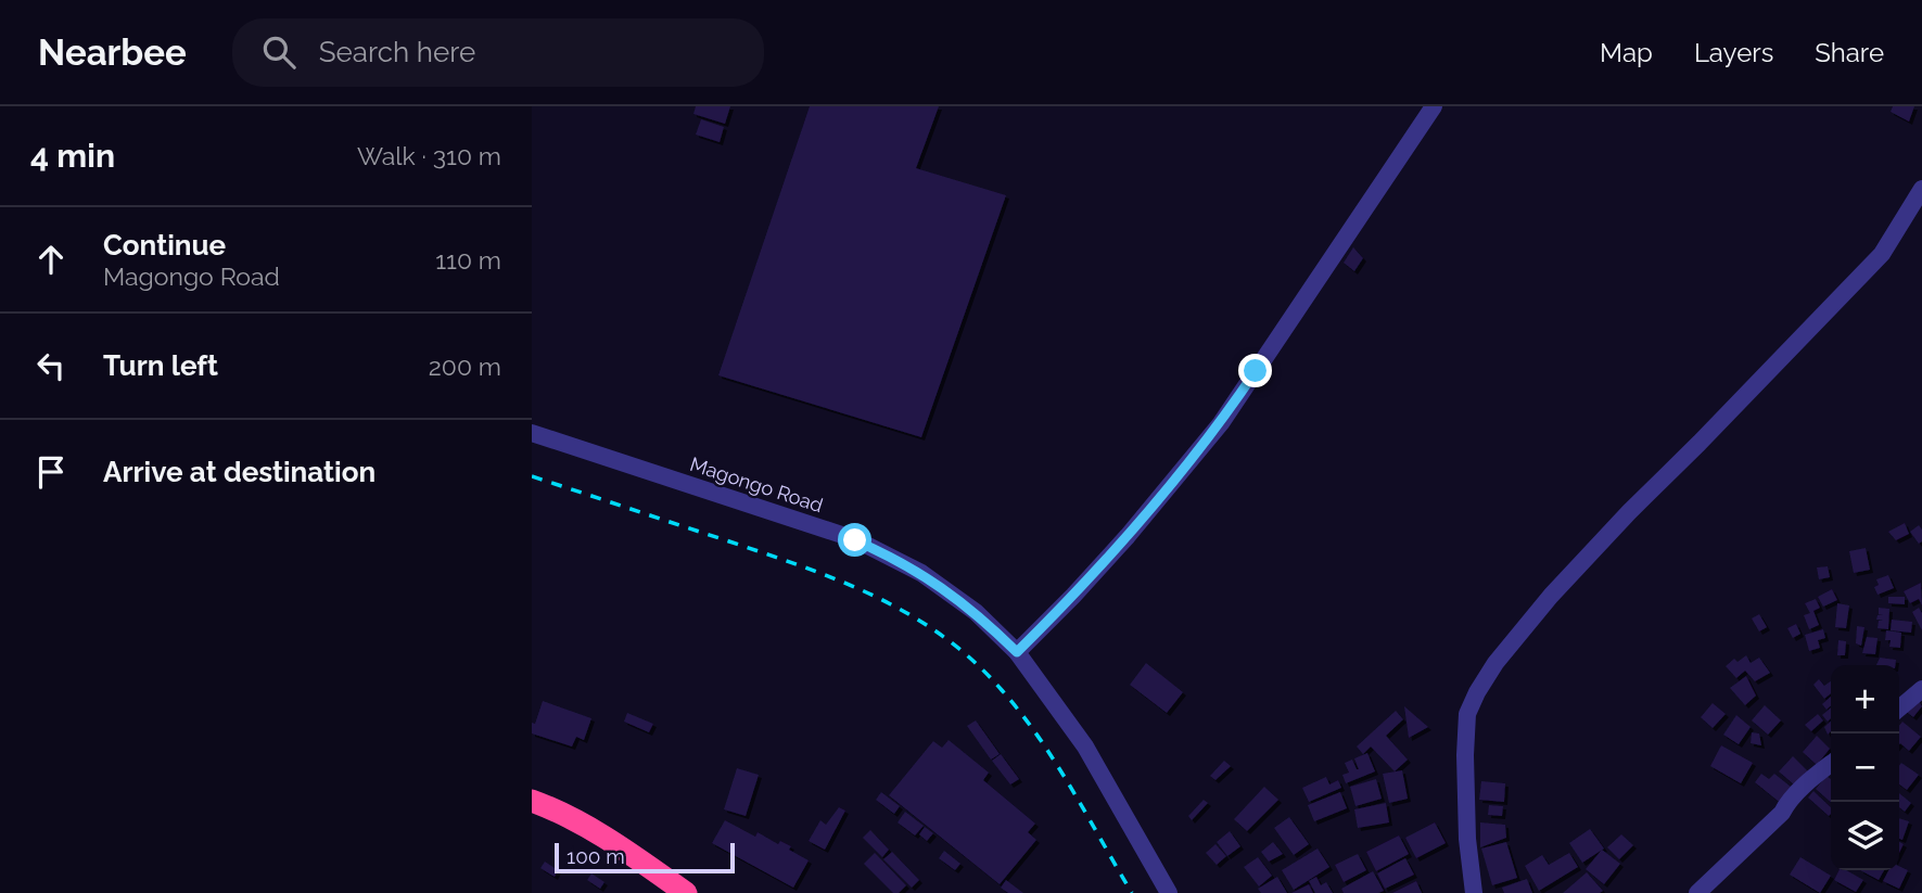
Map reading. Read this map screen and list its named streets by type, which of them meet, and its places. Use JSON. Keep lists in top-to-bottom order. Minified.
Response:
{"streets":{"street":["Magongo Road"]},"scale_bar":"100 m","page":{"header":"Nearbee","search":"Search here","nav":["Map","Layers","Share"],"heading":["4 min","Walk · 310 m"],"list":[["Continue","Magongo Road","110 m"],["Turn left","200 m"],"Arrive at destination"],"map_buttons":["+","−"],"scale":"100 m"}}
